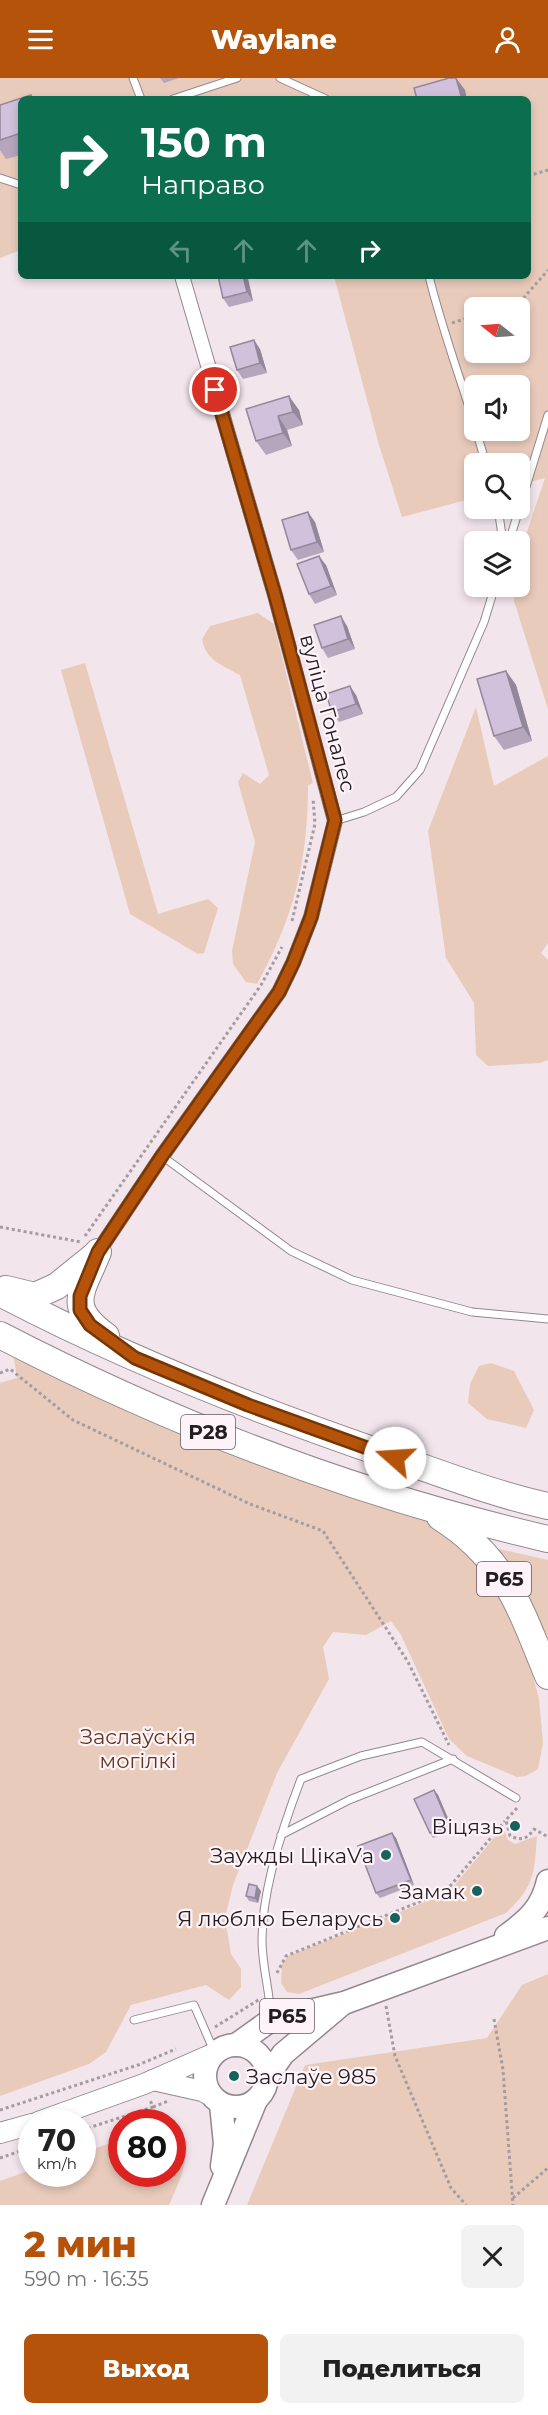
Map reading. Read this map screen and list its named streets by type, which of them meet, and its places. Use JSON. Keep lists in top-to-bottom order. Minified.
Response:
{"streets":{"highway":["Р28","Р65"],"street":["вуліца Гоналес"]},"crossings":[["Р28","Р65"]],"parks":["Заслаўскія могілкі"],"places":["Віцязь","Заужды ЦікаVа","Замак","Я люблю Беларусь","Заслаўе 985"],"north":"left","page":{"header":"Waylane","turn":["150 m","Направо"],"speed":"70 km/h","limit":"80","heading":["2 мин","590 m · 16:35"],"buttons":["Выход","Поделиться"]}}
